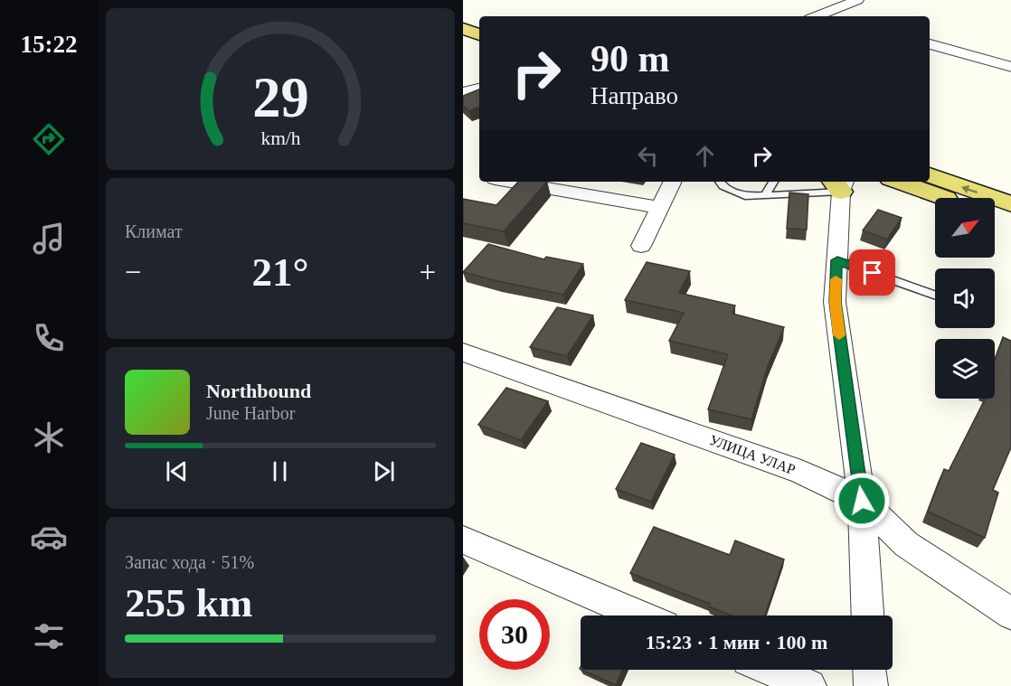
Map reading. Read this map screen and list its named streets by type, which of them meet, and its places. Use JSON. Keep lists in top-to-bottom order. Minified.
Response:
{"streets":{"street":["УЛИЦА УЛАР"]},"north":"top right","page":{"tabs":"15:22","turn":["90 m","Направо"],"tile":["Климат",["Запас хода · 51%","255 km"]],"heat":["−","21°","+"],"song":["Northbound","June Harbor"],"limit":"30","trip":"15:23 · 1 мин · 100 m","gauge":["29","km/h"]}}
